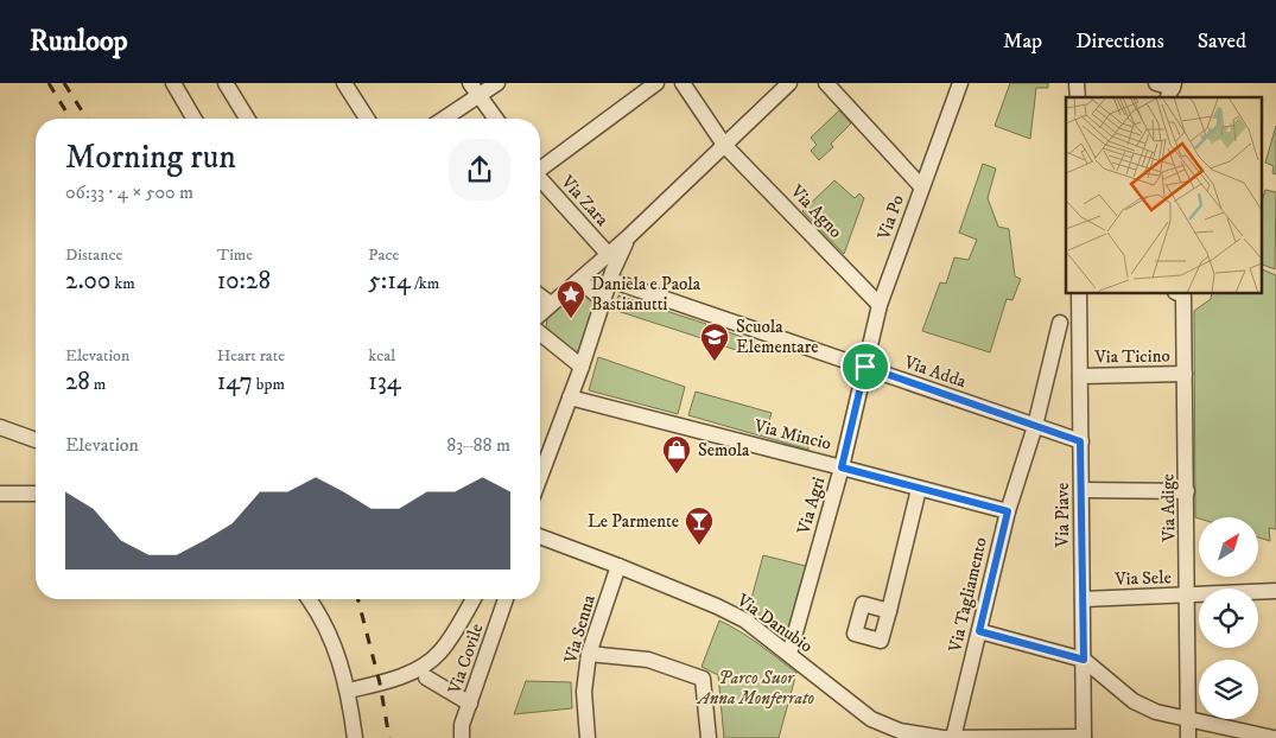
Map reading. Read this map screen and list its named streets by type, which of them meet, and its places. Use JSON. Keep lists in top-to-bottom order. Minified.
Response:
{"streets":{"street":["Via Zara","Via Agno","Via Po","Via Ticino","Via Adda","Via Mincio","Via Agri","Via Adige","Via Piave","Via Sele","Via Tagliamento","Via Danubio","Via Senna","Via Covile"]},"crossings":[["Via Agno","Via Po"],["Via Po","Via Adda"],["Via Po","Via Agri"],["Via Ticino","Via Adige"],["Via Ticino","Via Piave"],["Via Adda","Via Agri"],["Via Adda","Via Piave"],["Via Adda","Via Tagliamento"],["Via Mincio","Via Agri"],["Via Mincio","Via Tagliamento"],["Via Agri","Via Danubio"],["Via Adige","Via Sele"],["Via Piave","Via Sele"],["Via Piave","Via Danubio"],["Via Tagliamento","Via Danubio"],["Via Danubio","Via Senna"]],"parks":["Parco Suor Anna Monferrato"],"places":{"place":["Daniela e Paola Bastianutti"],"school or university":["Scuola Elementare"],"shop":["Semola"],"bar":["Le Parmente"]},"north":"top right","page":{"header":"Runloop","nav":["Map","Directions","Saved"],"heading":["Morning run","06:33 · 4 × 500 m"],"stats":[["Distance","2.00 km"],["Time","10:28"],["Pace","5:14 /km"],["Elevation","28 m"],["Heart rate","147 bpm"],["kcal","134"]],"chart":["Elevation","83–88 m"]}}
